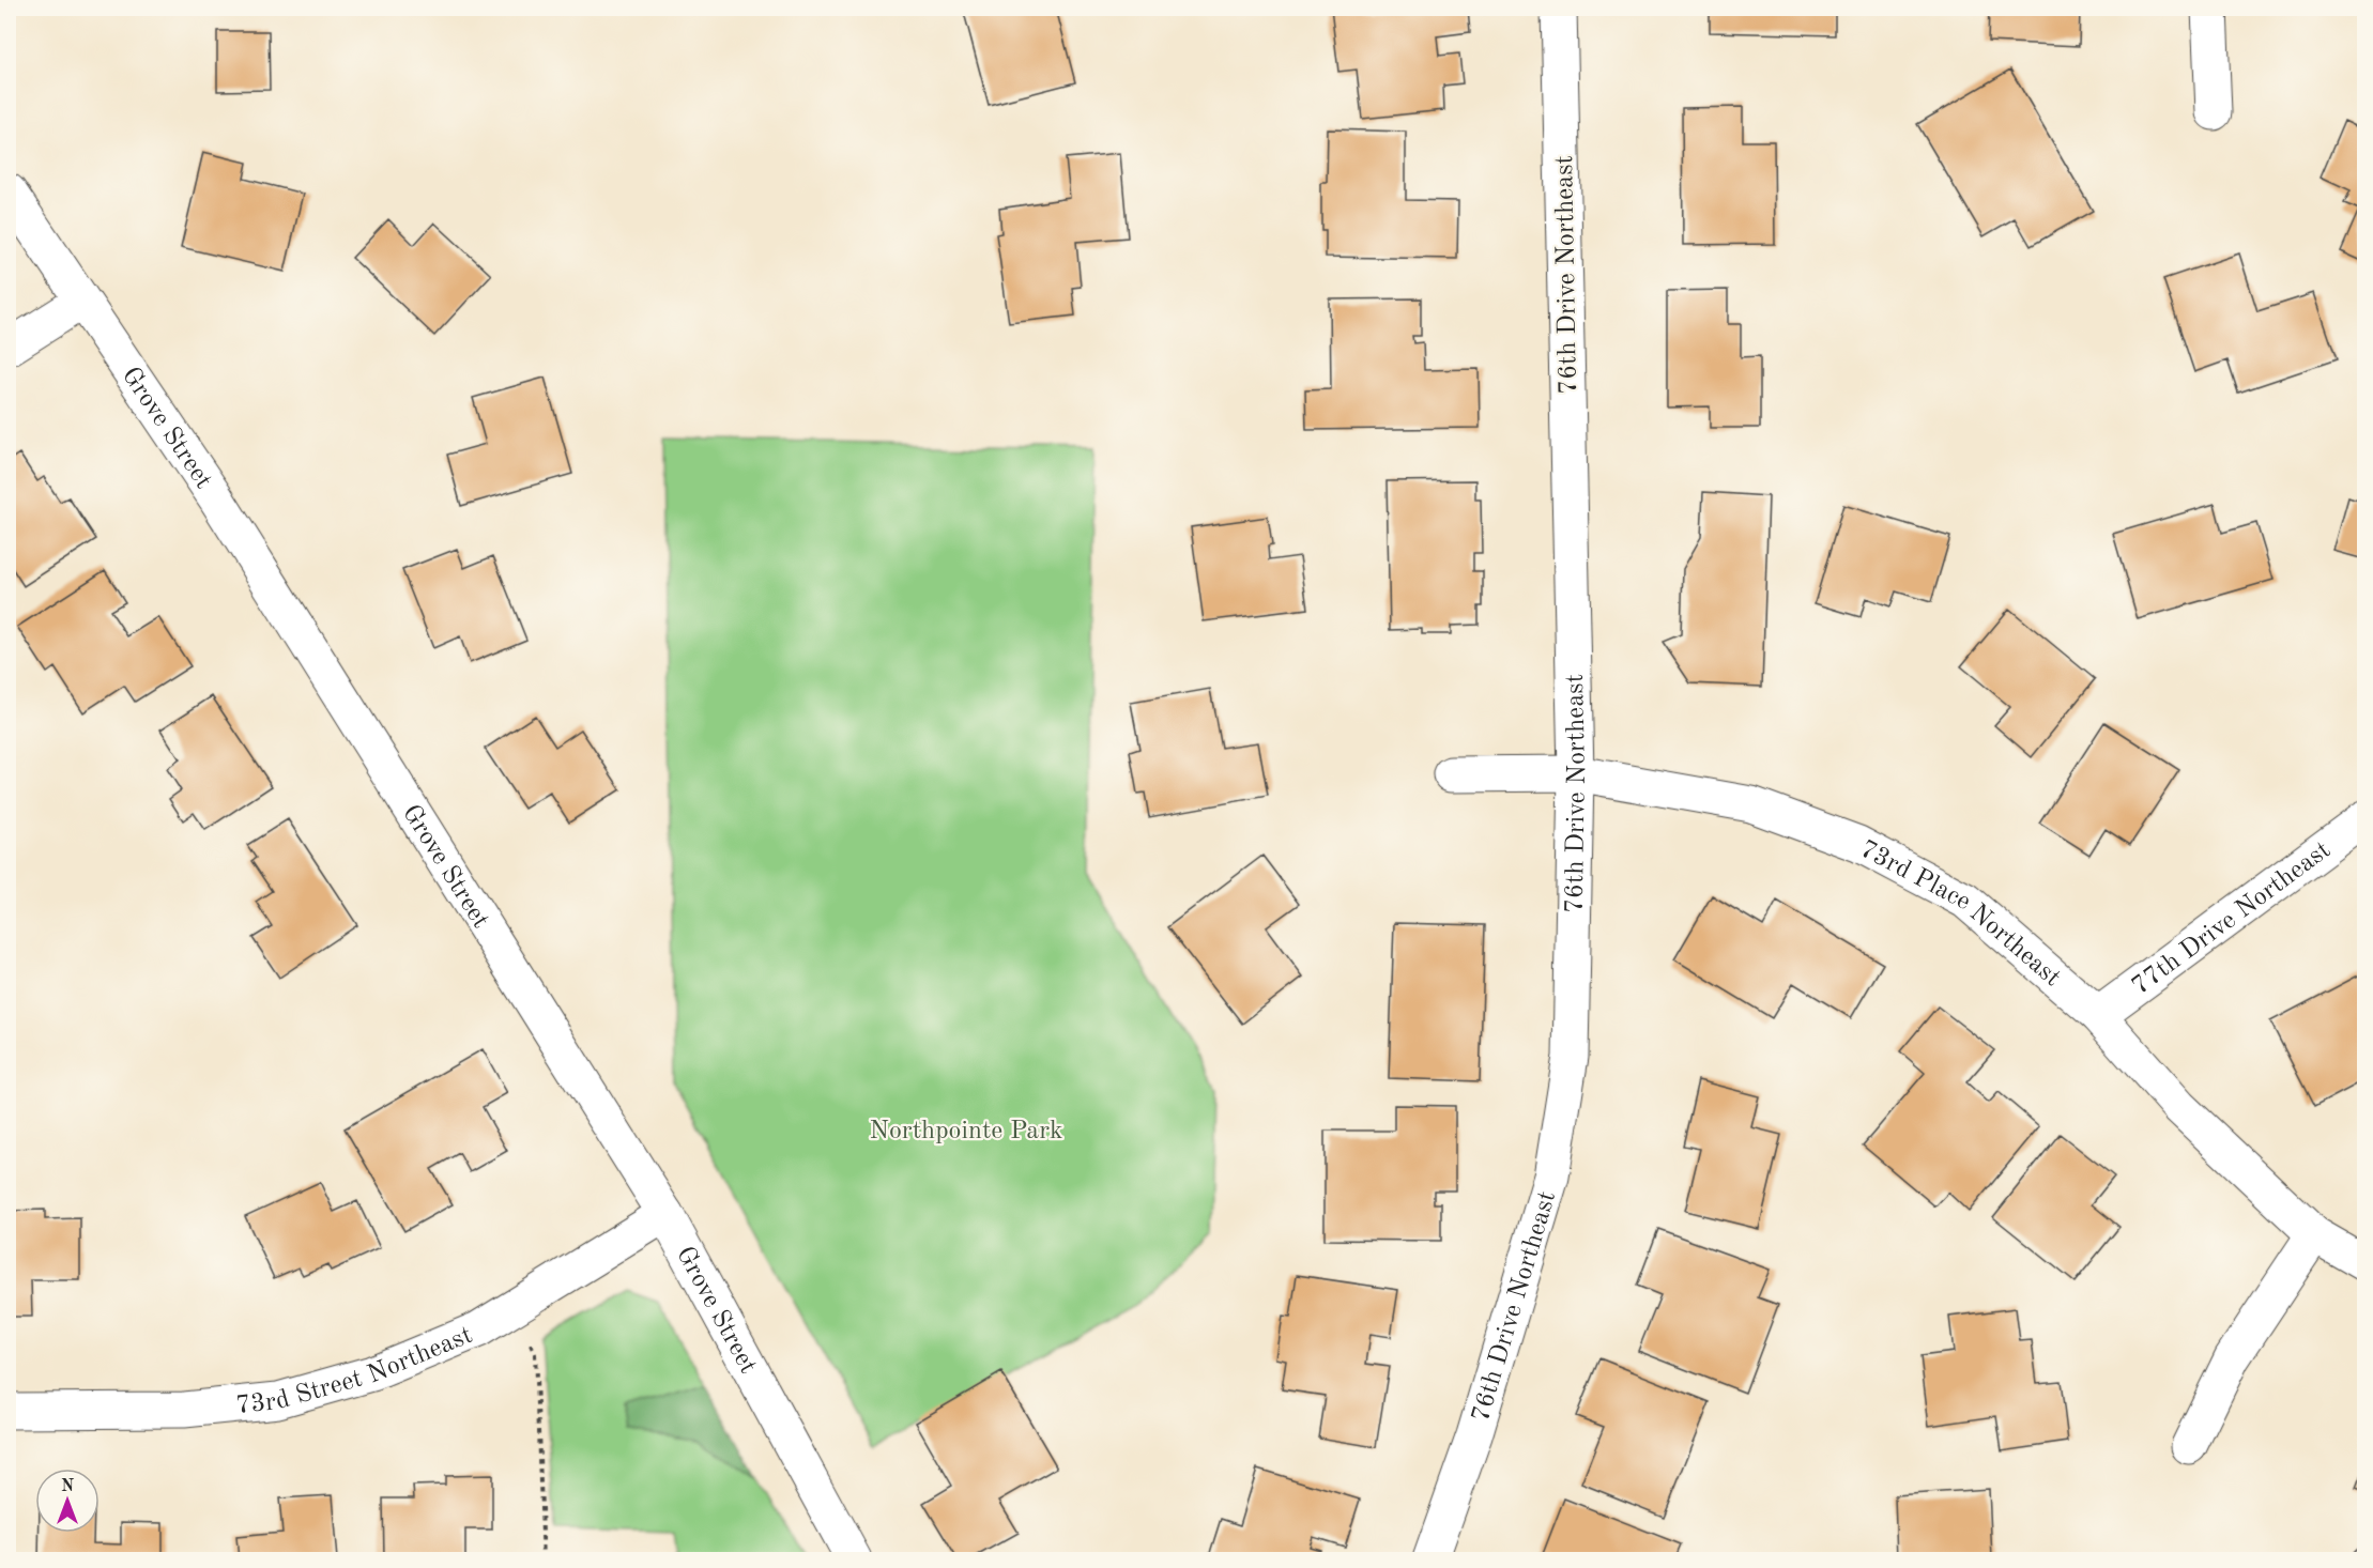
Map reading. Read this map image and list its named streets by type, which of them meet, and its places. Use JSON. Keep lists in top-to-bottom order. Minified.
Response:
{"streets":{"street":["76th Drive Northeast","Grove Street","73rd Place Northeast","77th Drive Northeast","73rd Street Northeast"]},"crossings":[["76th Drive Northeast","73rd Place Northeast"],["Grove Street","73rd Street Northeast"],["73rd Place Northeast","77th Drive Northeast"]],"parks":["Northpointe Park"],"north":"top"}
